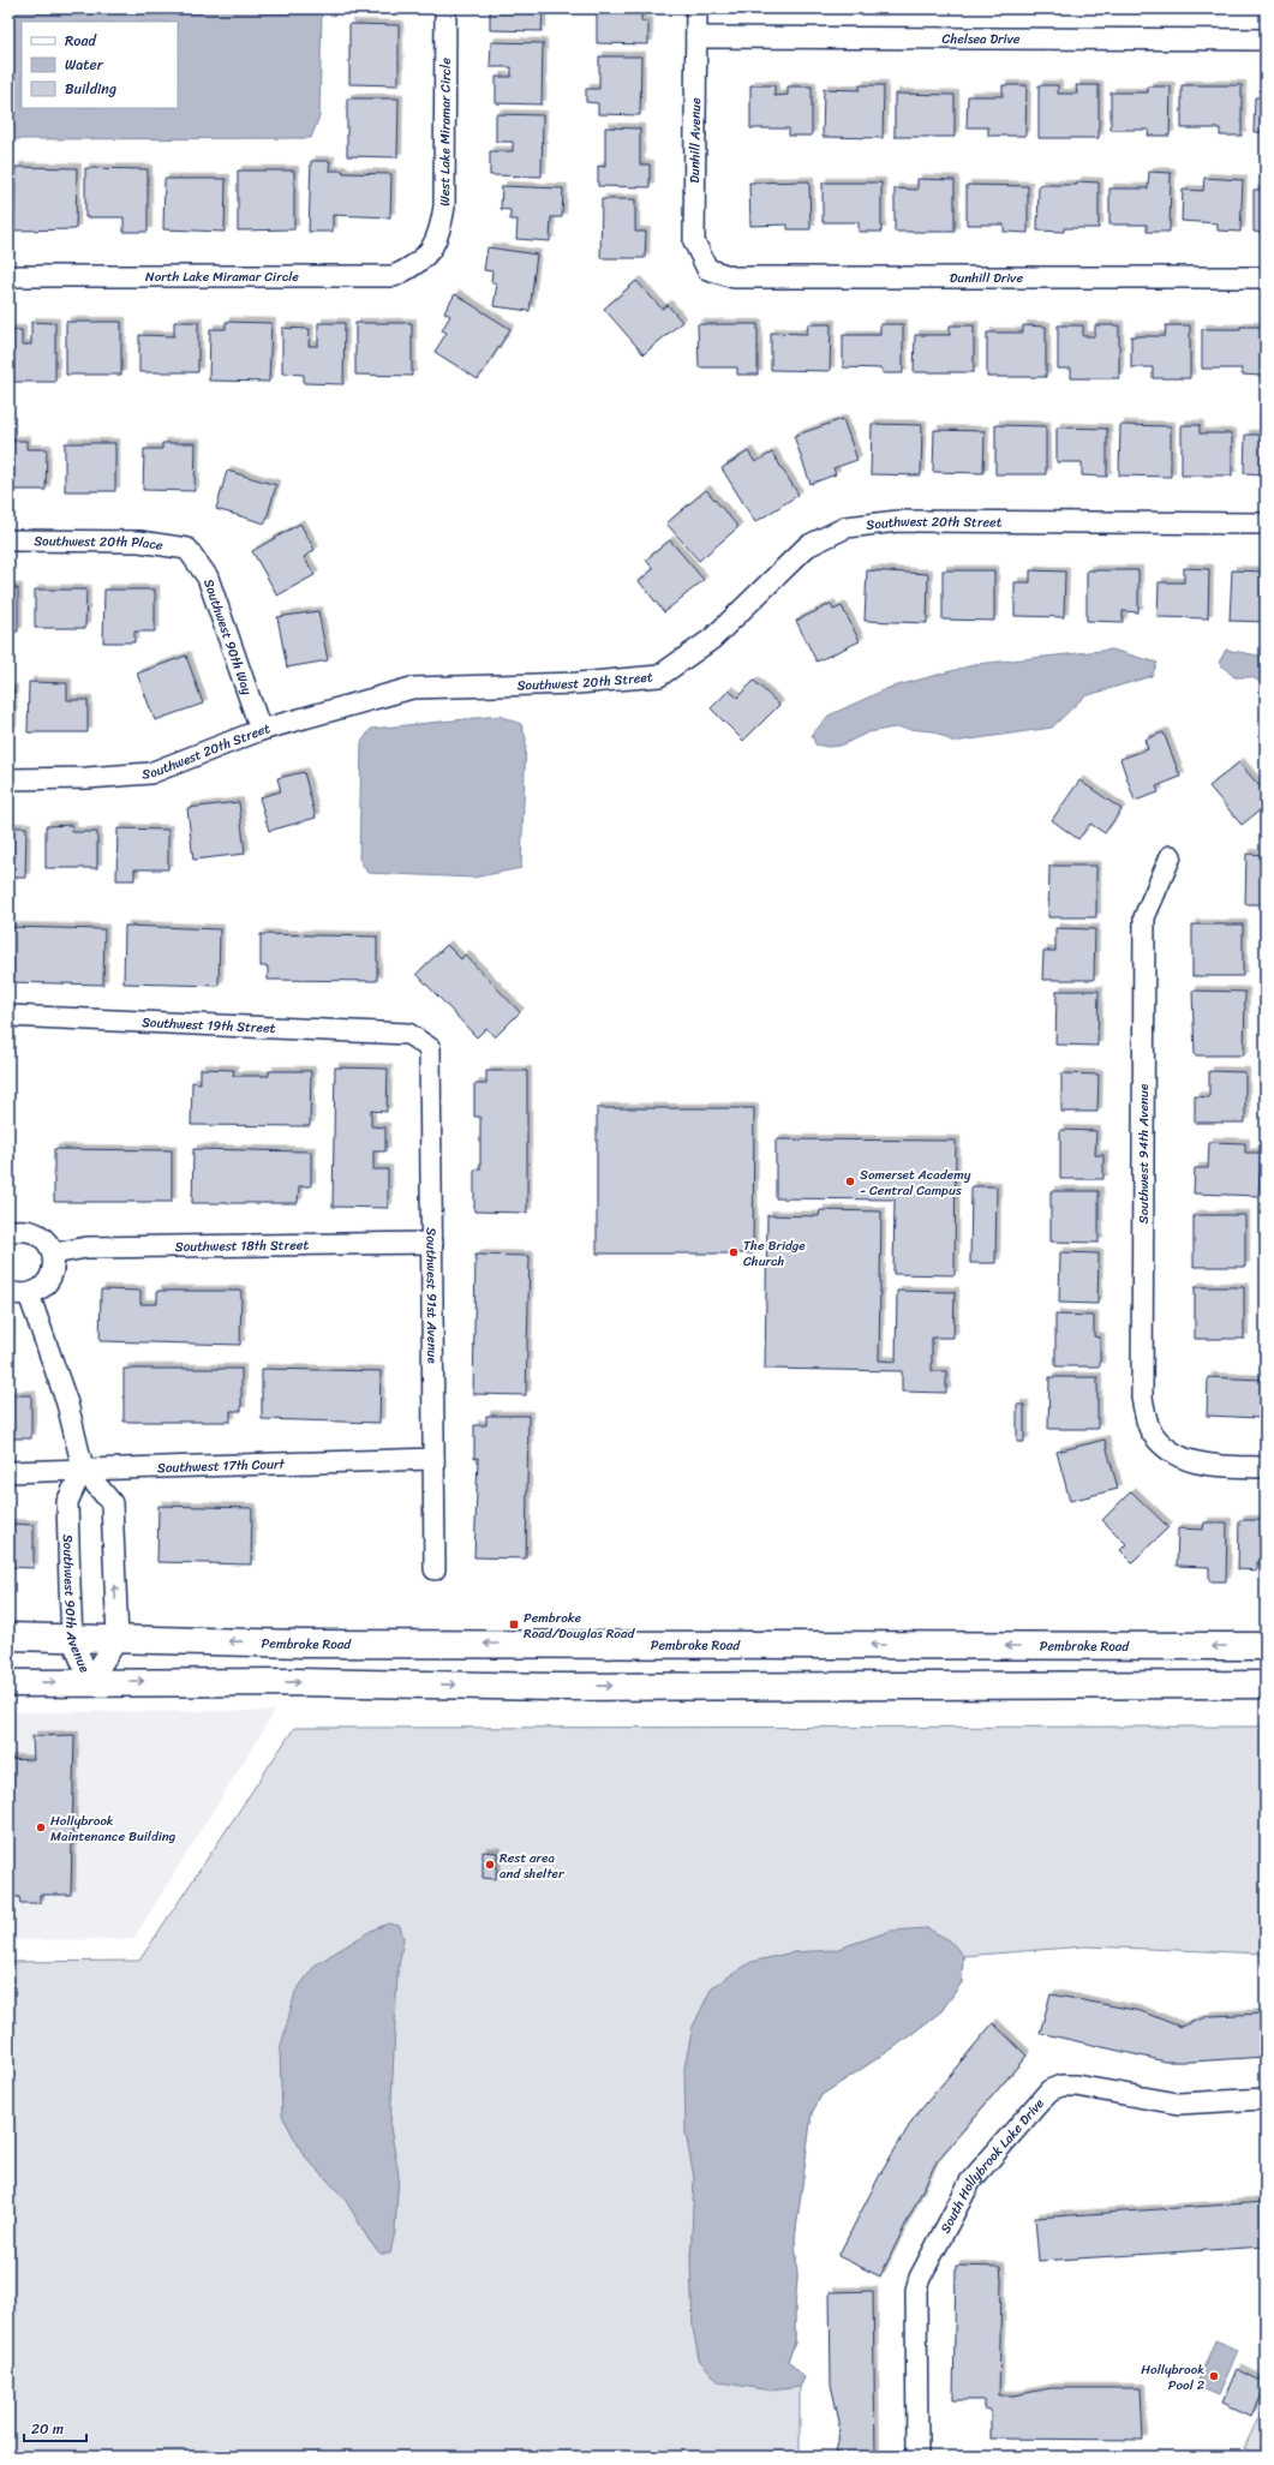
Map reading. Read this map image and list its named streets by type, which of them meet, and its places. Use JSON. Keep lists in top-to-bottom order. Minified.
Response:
{"streets":{"main road":["Pembroke Road"],"street":["Chelsea Drive","West Lake Miramar Circle","Dunhill Avenue","North Lake Miramar Circle","Dunhill Drive","Southwest 20th Street","Southwest 20th Place","Southwest 90th Way","Southwest 19th Street","Southwest 94th Avenue","Southwest 18th Street","Southwest 91st Avenue","Southwest 17th Court","Southwest 90th Avenue","South Hollybrook Lake Drive"]},"crossings":[["Chelsea Drive","Dunhill Avenue"],["West Lake Miramar Circle","North Lake Miramar Circle"],["Dunhill Avenue","Dunhill Drive"],["Southwest 20th Street","Southwest 90th Way"],["Southwest 20th Place","Southwest 90th Way"],["Southwest 19th Street","Southwest 91st Avenue"],["Southwest 18th Street","Southwest 91st Avenue"],["Southwest 91st Avenue","Southwest 17th Court"],["Southwest 17th Court","Southwest 90th Avenue"],["Southwest 90th Avenue","Pembroke Road"]],"places":{"other":["Somerset Academy - Central Campus","The Bridge Church","Hollybrook Maintenance Building","Rest area and shelter","Hollybrook Pool 2"],"transit":["Pembroke Road/Douglas Road"]},"legend":["Road","Water","Building"],"scale_bar":"20 m"}
